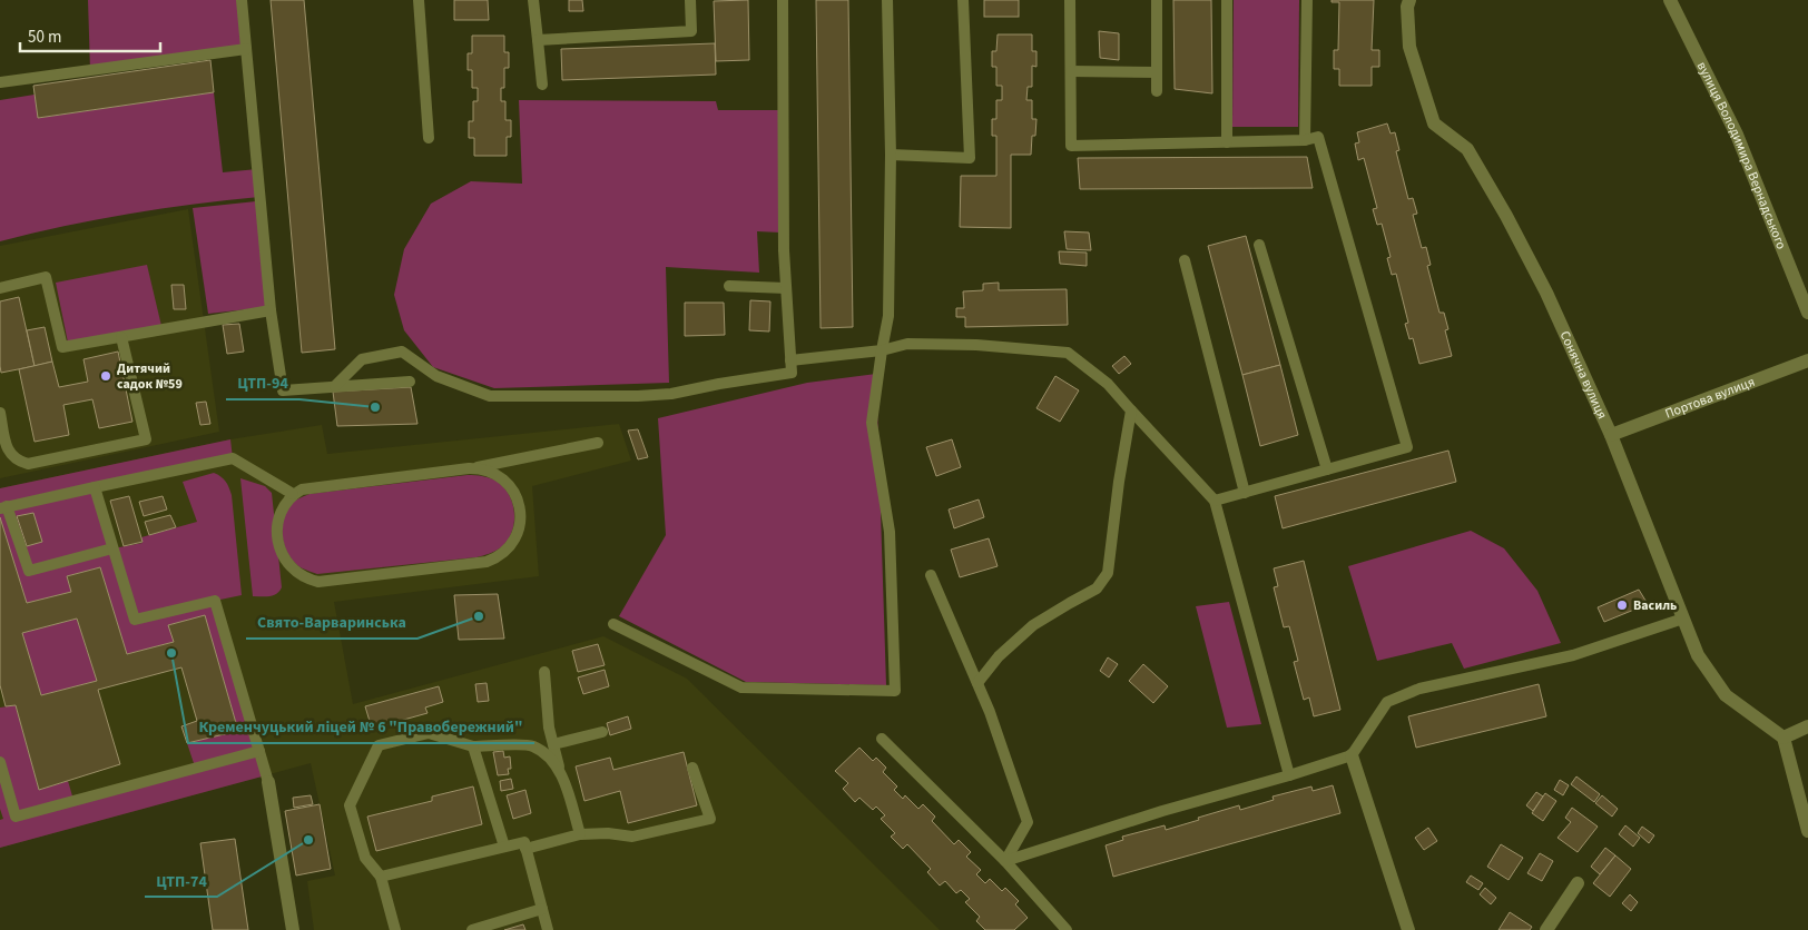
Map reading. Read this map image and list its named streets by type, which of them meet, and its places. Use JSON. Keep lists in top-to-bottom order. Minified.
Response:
{"streets":{"street":["вулиця Володимира Вернадського","Сонячна вулиця","Портова вулиця"]},"crossings":[["Сонячна вулиця","Портова вулиця"]],"places":["Дитячий садок №59","ЦТП-94","Василь","Свято-Варваринська","Кременчуцький ліцей № 6 \"Правобережний\"","ЦТП-74"],"scale_bar":"50 m"}
